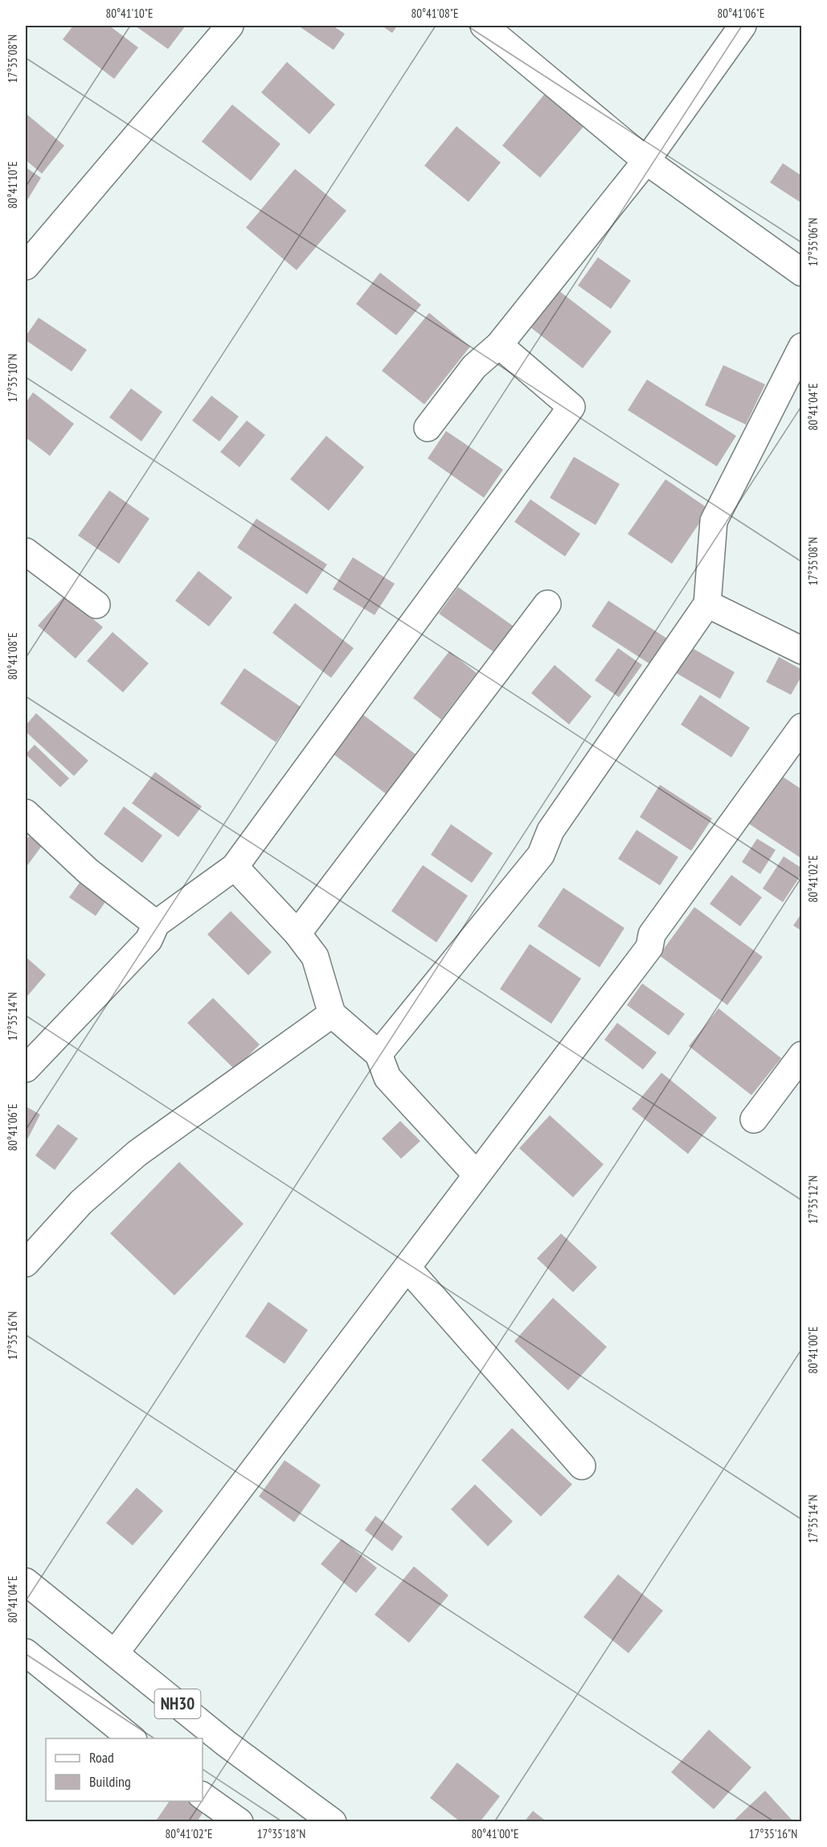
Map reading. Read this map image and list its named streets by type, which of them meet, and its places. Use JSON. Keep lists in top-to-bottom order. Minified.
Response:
{"streets":{"main road":["NH30"]},"legend":["Road","Building"],"coordinates":["80°41'10\"E","80°41'08\"E","80°41'06\"E","17°35'08\"N","17°35'06\"N","17°35'10\"N","80°41'04\"E","80°41'02\"E","17°35'14\"N","17°35'12\"N","17°35'16\"N","80°41'00\"E","17°35'18\"N"]}
